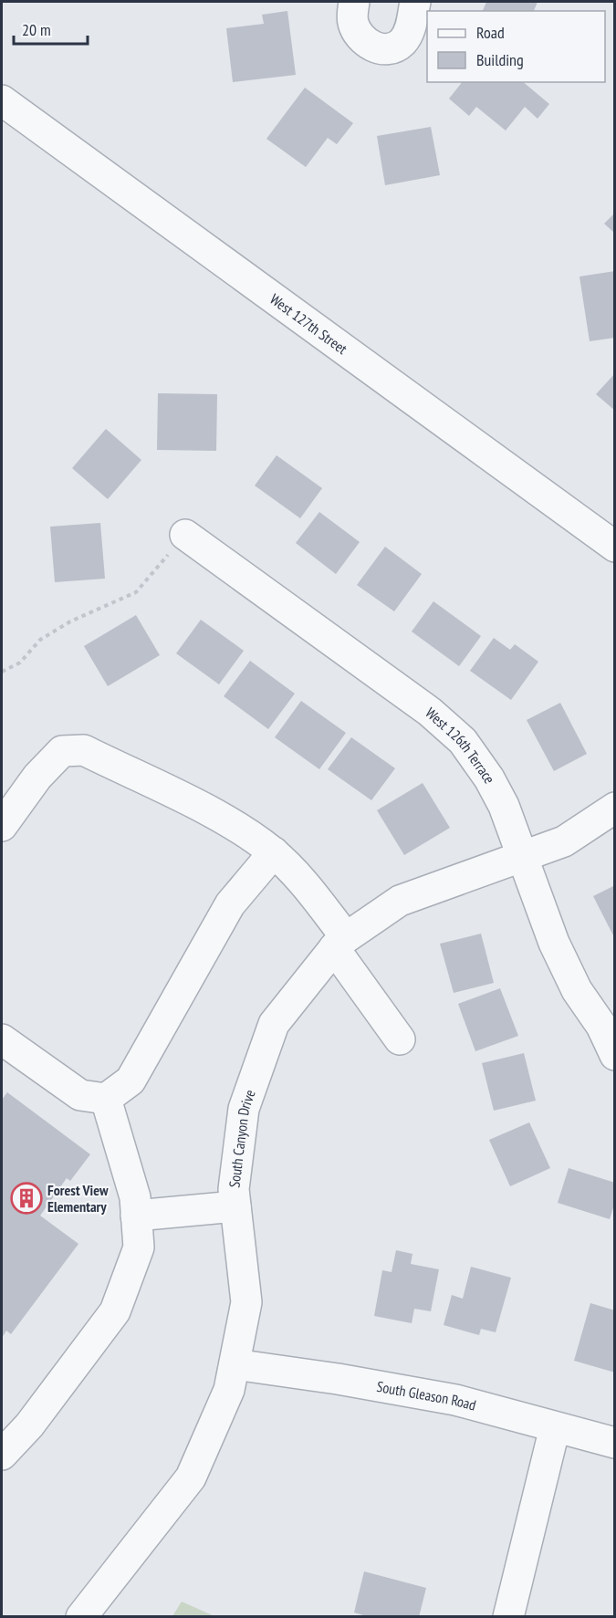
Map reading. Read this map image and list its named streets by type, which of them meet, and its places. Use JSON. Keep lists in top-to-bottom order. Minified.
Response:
{"streets":{"street":["West 127th Street","West 126th Terrace","South Canyon Drive","South Gleason Road"]},"crossings":[["West 126th Terrace","South Canyon Drive"],["South Canyon Drive","South Gleason Road"]],"places":{"building":["Forest View Elementary"]},"legend":["Road","Building"],"scale_bar":"20 m"}
